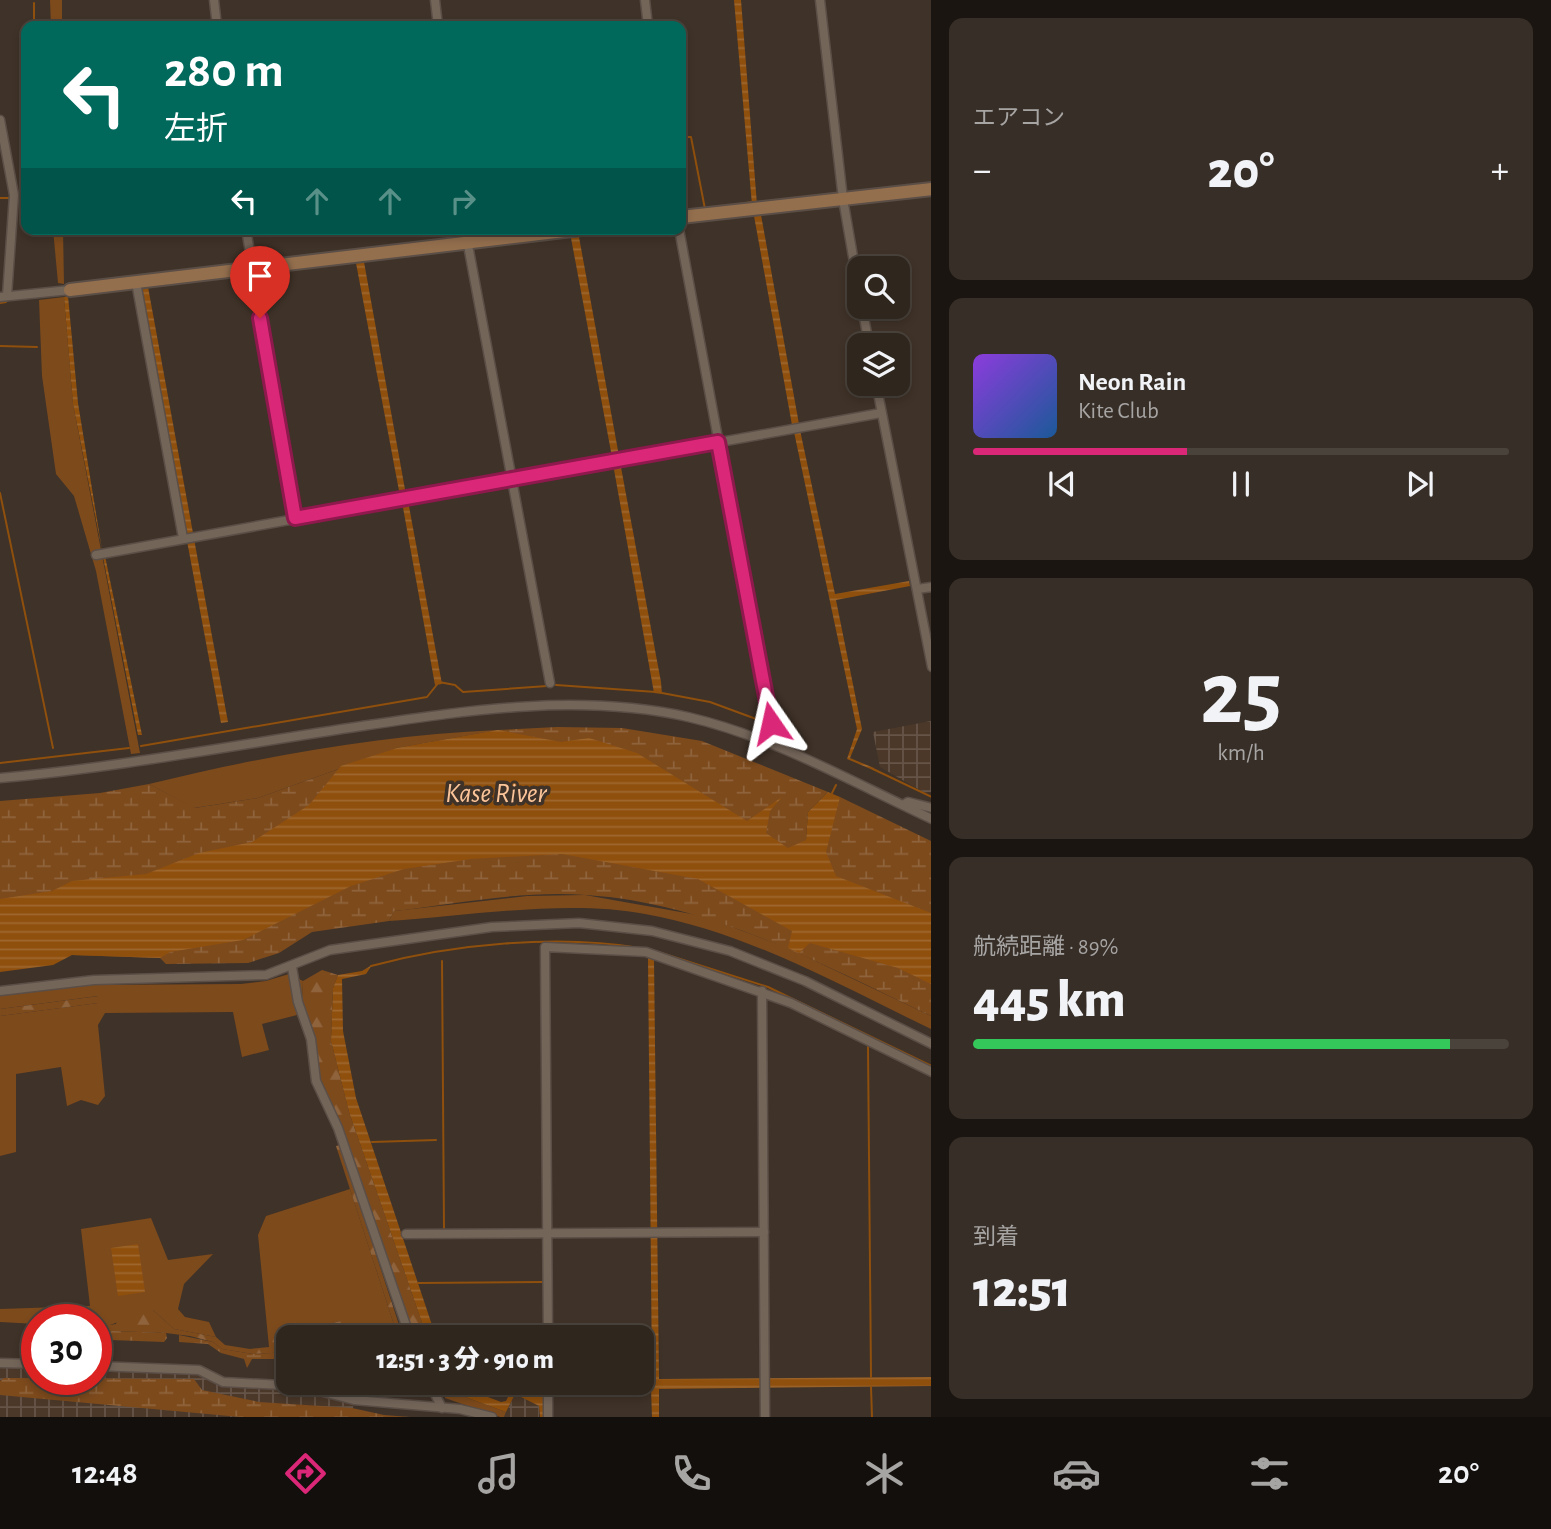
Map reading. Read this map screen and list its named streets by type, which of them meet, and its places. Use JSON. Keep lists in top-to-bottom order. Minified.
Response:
{"water":["Kase River"],"page":{"tile":["エアコン",["25","km/h"],["航続距離 · 89%","445 km"],["到着","12:51"]],"turn":["280 m","左折"],"heat":["−","20°","+"],"song":["Neon Rain","Kite Club"],"limit":"30","trip":"12:51 · 3 分 · 910 m","tabs":["12:48","20°"]}}
